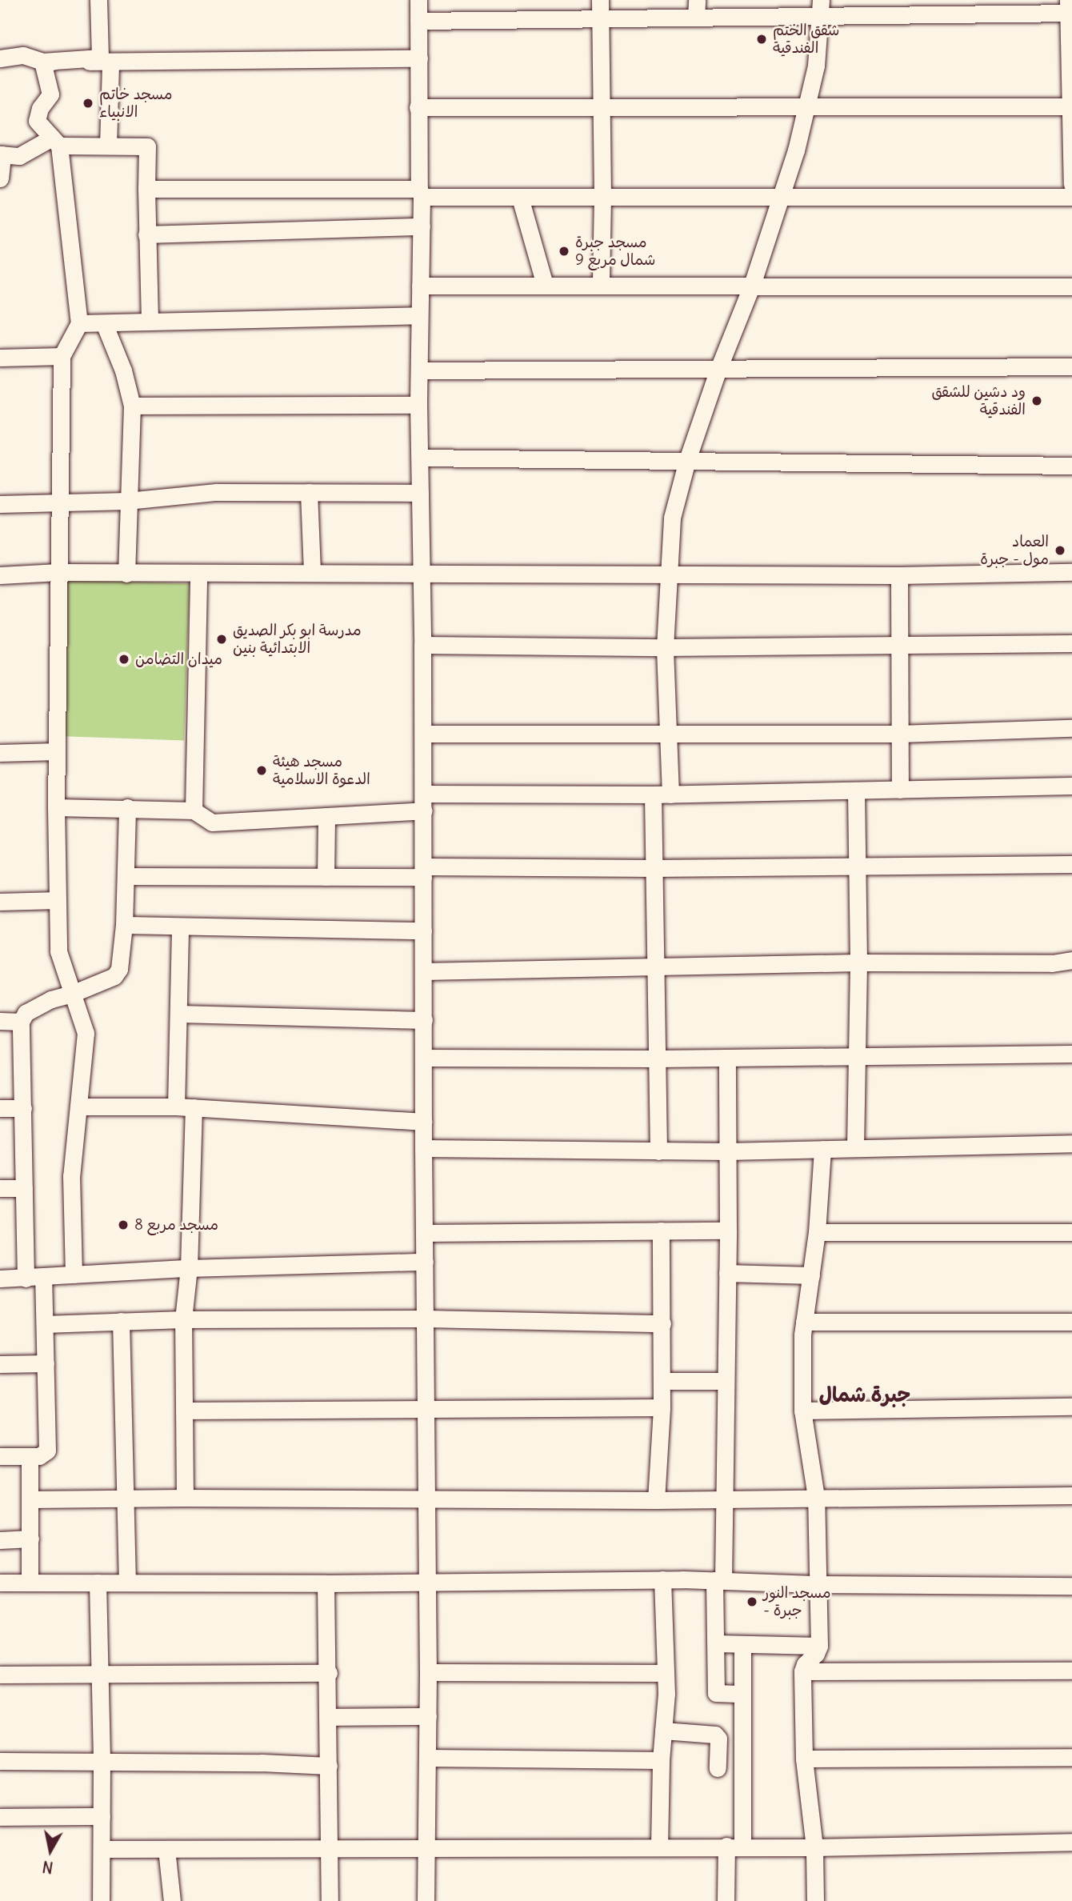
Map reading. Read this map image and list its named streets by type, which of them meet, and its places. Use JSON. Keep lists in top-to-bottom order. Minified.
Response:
{"districts":["جبرة شمال"],"places":["شقق الختم الفندقية","مسجد خاتم الانبياء","مسجد جبرة شمال مربع 9","ود دشين للشقق الفندقية","العماد مول - جبرة","مدرسة ابو بكر الصديق الابتدائية بنين","ميدان التضامن","مسجد هيئة الدعوة الاسلامية","مسجد مربع 8","مسجد النور - جبرة"],"north":"bottom"}
